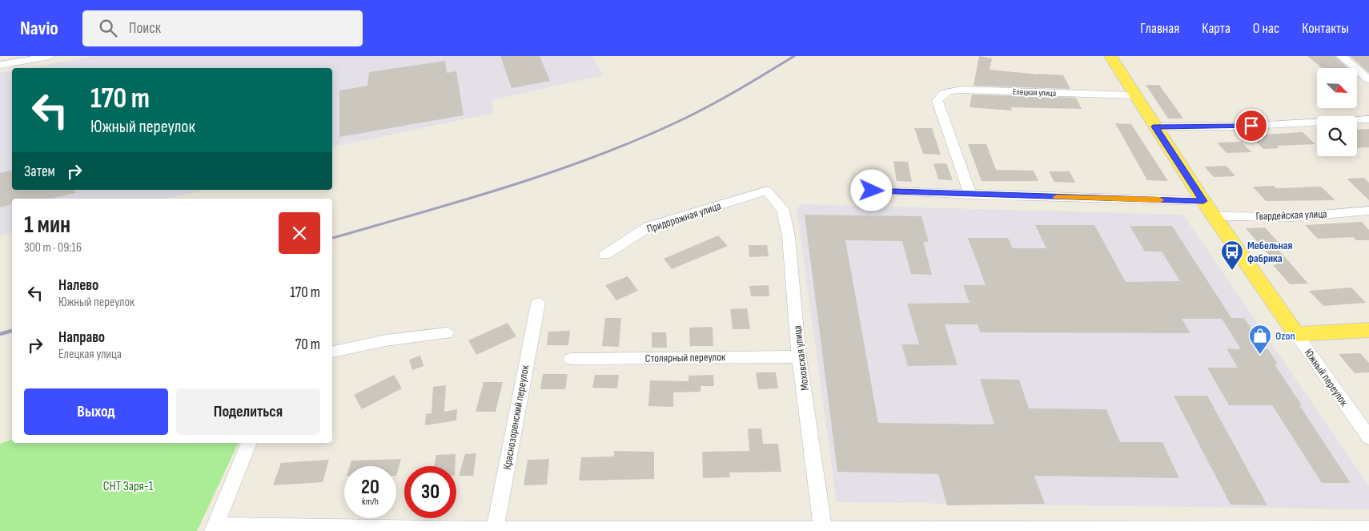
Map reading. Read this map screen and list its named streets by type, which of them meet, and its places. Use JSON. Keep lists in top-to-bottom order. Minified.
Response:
{"streets":{"main road":["Южный переулок"],"street":["Елецкая улица","Гвардейская улица","Придорожная улица","Столярный переулок","Моховская улица","Краснозоренский переулок"]},"crossings":[["Елецкая улица","Южный переулок"],["Гвардейская улица","Южный переулок"],["Придорожная улица","Моховская улица"],["Столярный переулок","Моховская улица"]],"parks":["СНТ Заря-1"],"places":{"bus stop":["Мебельная фабрика"],"shop":["Ozon"]},"north":"bottom right","page":{"header":"Navio","search":"Поиск","nav":["Главная","Карта","О нас","Контакты"],"turn":["170 m","Южный переулок"],"then":"Затем","heading":["1 мин","300 m · 09:16"],"list":[{"name":"Налево","note":"Южный переулок","value":"170 m"},{"name":"Направо","note":"Елецкая улица","value":"70 m"}],"buttons":["Выход","Поделиться"],"speed":"20 km/h","limit":"30"}}
